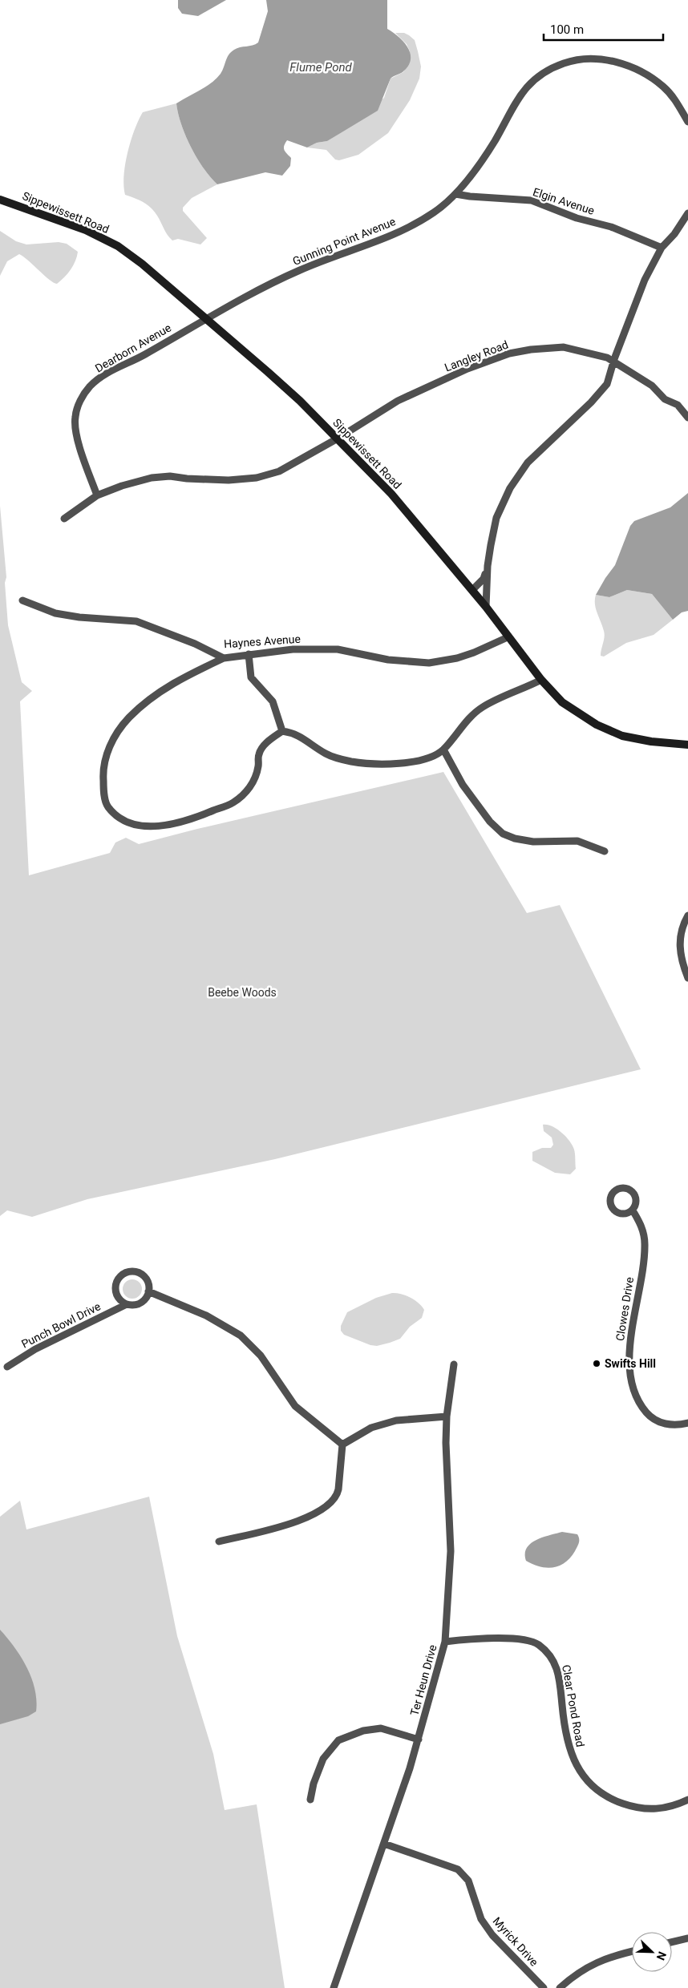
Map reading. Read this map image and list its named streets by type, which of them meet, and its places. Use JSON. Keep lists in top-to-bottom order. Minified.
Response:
{"streets":{"main road":["Sippewissett Road"],"street":["Elgin Avenue","Gunning Point Avenue","Dearborn Avenue","Langley Road","Haynes Avenue","Clowes Drive","Punch Bowl Drive","Ter Heun Drive","Clear Pond Road","Myrick Drive"]},"crossings":[["Elgin Avenue","Gunning Point Avenue"],["Sippewissett Road","Gunning Point Avenue"],["Sippewissett Road","Dearborn Avenue"],["Sippewissett Road","Langley Road"],["Sippewissett Road","Haynes Avenue"],["Gunning Point Avenue","Dearborn Avenue"],["Ter Heun Drive","Clear Pond Road"],["Ter Heun Drive","Myrick Drive"]],"water":["Flume Pond"],"parks":["Beebe Woods"],"places":["Swifts Hill"],"scale_bar":"100 m","north":"bottom right"}
